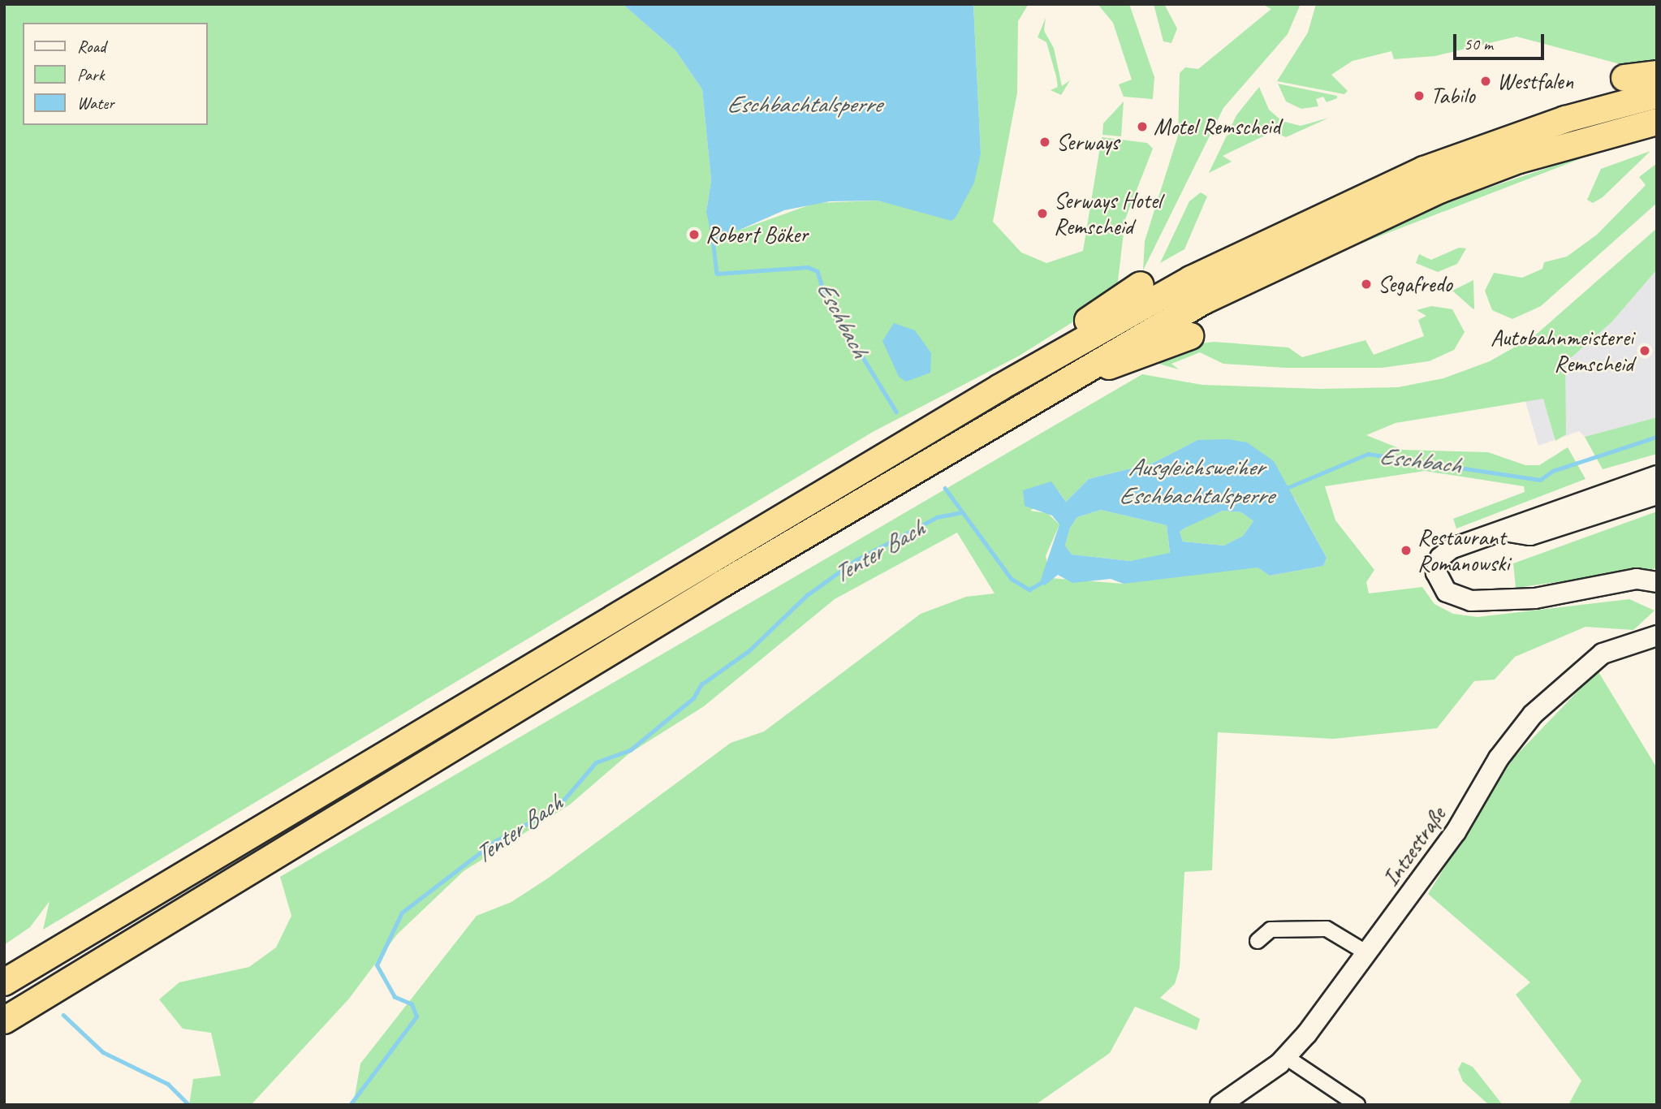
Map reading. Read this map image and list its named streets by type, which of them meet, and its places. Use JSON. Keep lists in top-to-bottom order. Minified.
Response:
{"streets":{"main road":["Intzestraße"]},"water":["Eschbachtalsperre","Eschbach","Ausgleichsweiher Eschbachtalsperre","Tenter Bach"],"places":["Westfalen","Tabilo","Motel Remscheid","Serways","Serways Hotel Remscheid","Robert Böker","Segafredo","Autobahnmeisterei Remscheid","Restaurant Romanowski"],"legend":["Road","Park","Water"],"scale_bar":"50 m"}
